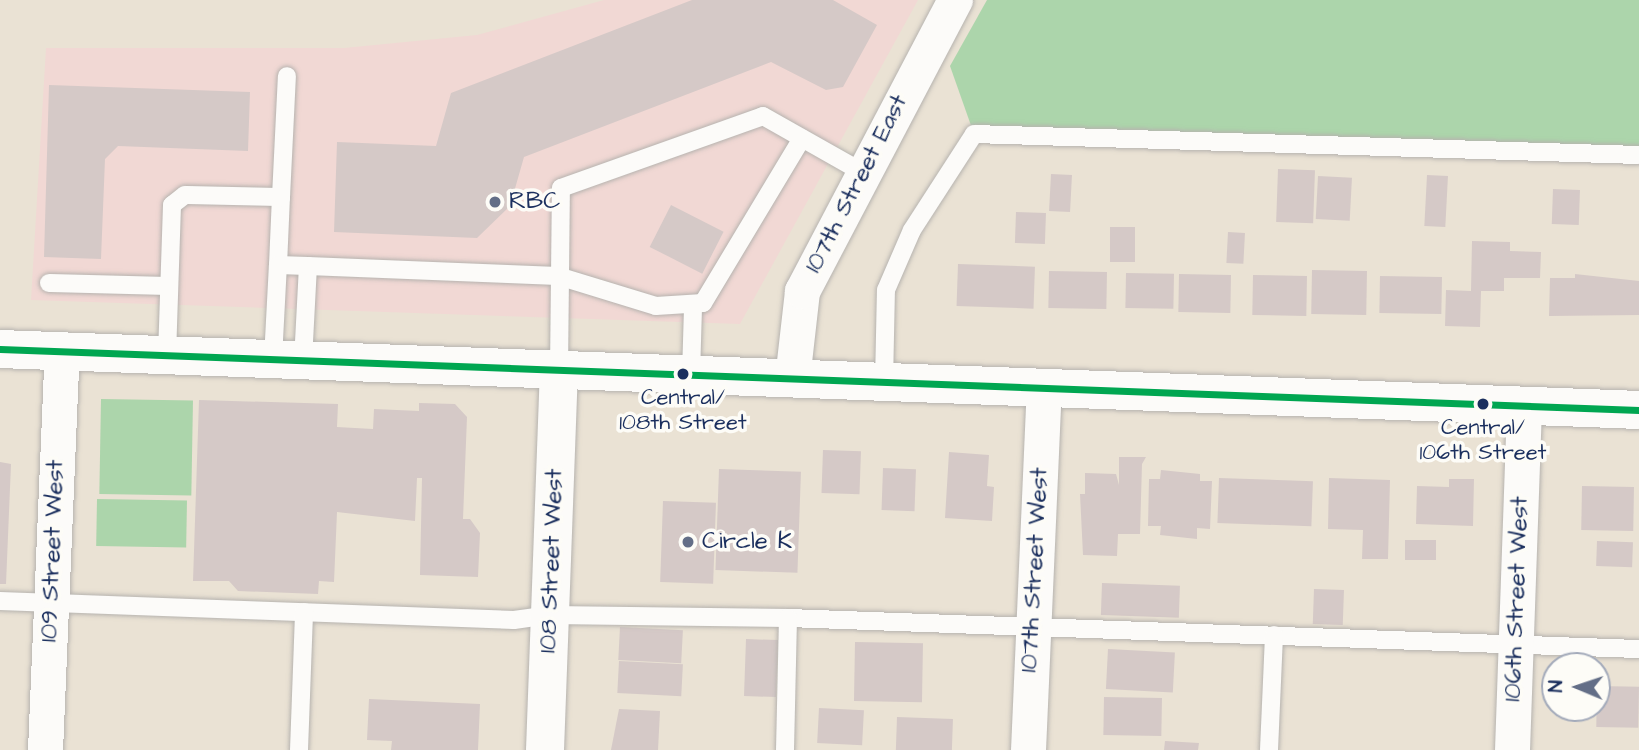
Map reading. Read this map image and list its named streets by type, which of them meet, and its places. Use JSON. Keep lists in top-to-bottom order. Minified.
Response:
{"streets":{"main road":["108 Street West"],"street":["107th Street East","109 Street West","107th Street West","106th Street West"]},"places":["RBC","Central/ 108th Street","Central/ 106th Street","Circle K"],"north":"left"}
